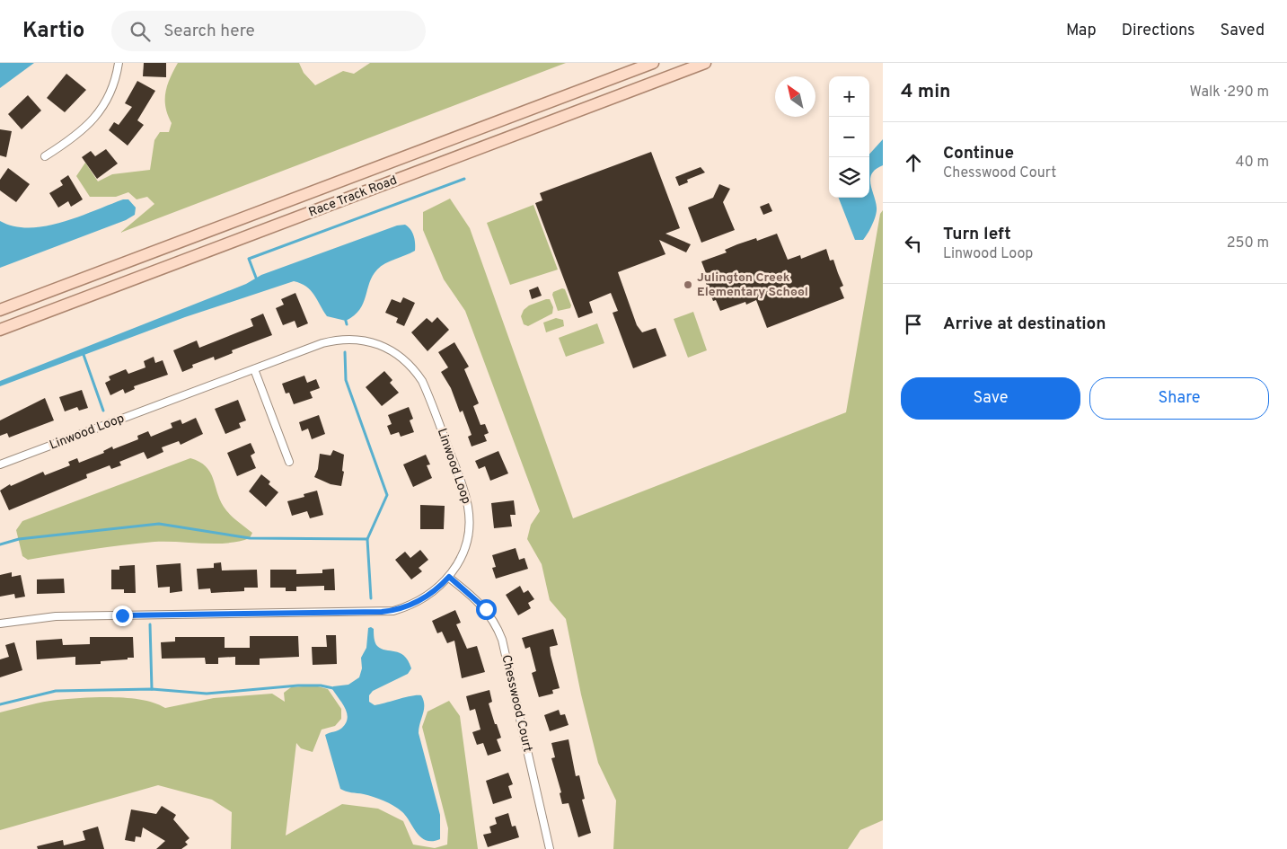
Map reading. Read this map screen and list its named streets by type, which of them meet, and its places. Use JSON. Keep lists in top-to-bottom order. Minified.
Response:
{"streets":{"main road":["Race Track Road"],"street":["Linwood Loop","Chesswood Court"]},"crossings":[["Linwood Loop","Chesswood Court"]],"places":["Julington Creek Elementary School"],"north":"top left","page":{"header":"Kartio","search":"Search here","nav":["Map","Directions","Saved"],"heading":["4 min","Walk · 290 m"],"map_buttons":["+","−"],"list":[["Continue","Chesswood Court","40 m"],["Turn left","Linwood Loop","250 m"],"Arrive at destination"],"buttons":["Save","Share"]}}
